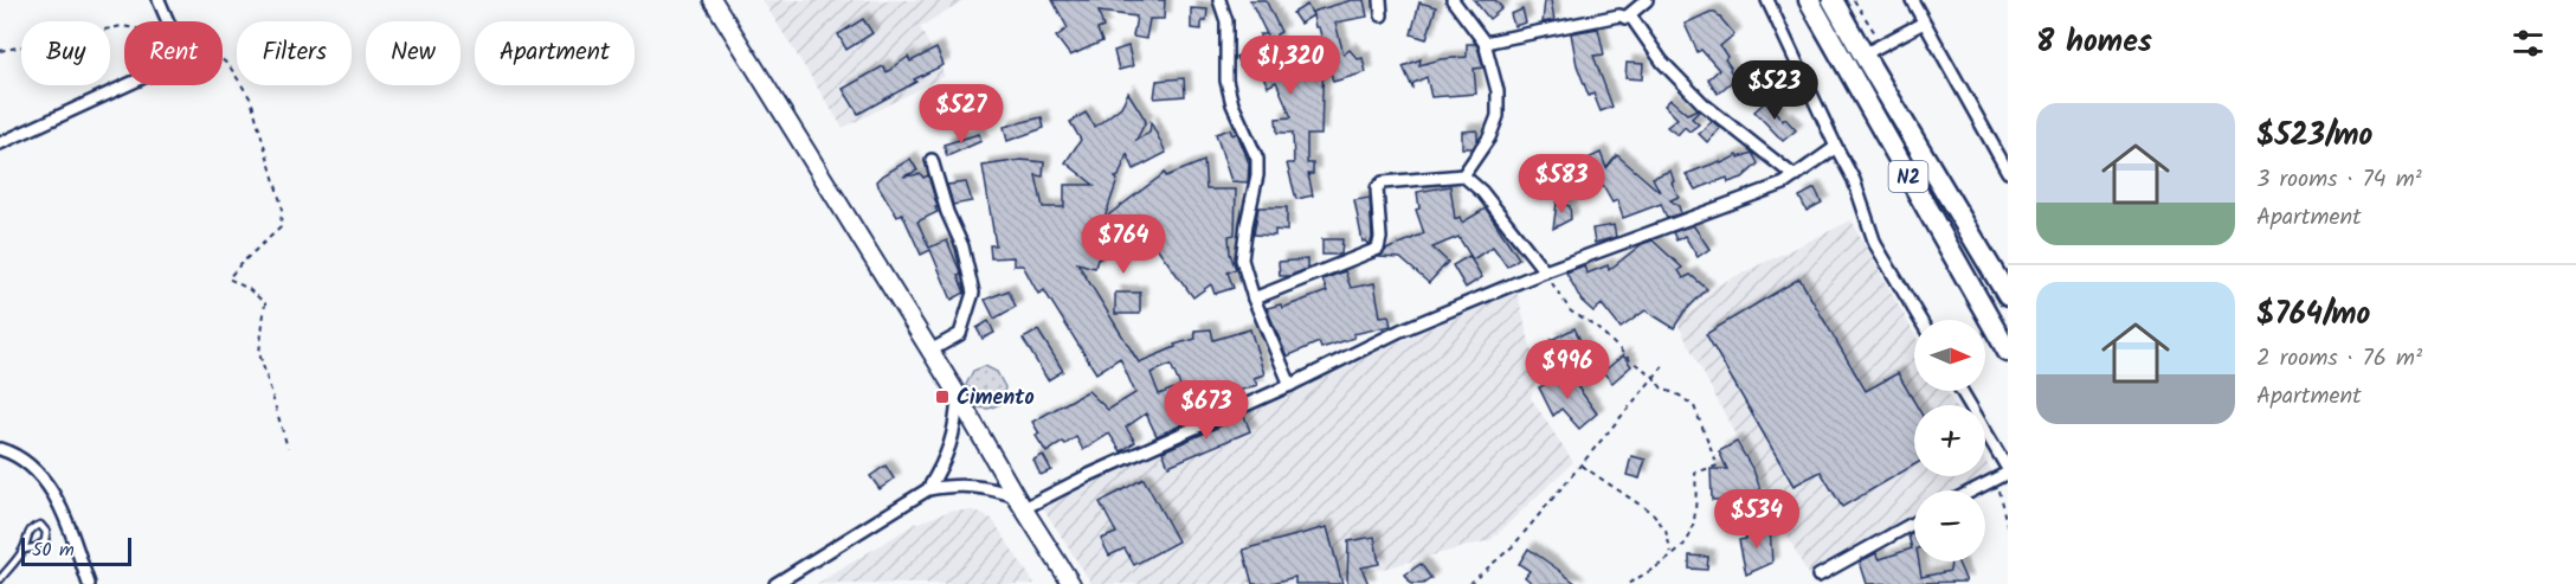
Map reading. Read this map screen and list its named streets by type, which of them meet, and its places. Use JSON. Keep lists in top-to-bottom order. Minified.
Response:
{"streets":{"highway":["N2"]},"places":{"transit":["Cimento"]},"scale_bar":"50 m","north":"right","page":{"heading":"8 homes","chip":["Buy","Rent","Filters","New","Apartment"],"price":["$1,320","$523","$527","$583","$764","$996","$673","$534"],"list":[{"name":"$523/mo","note":"3 rooms · 74 m² · Apartment"},{"name":"$764/mo","note":"2 rooms · 76 m² · Apartment"}],"map_buttons":["+","−"],"scale":"50 m"}}
